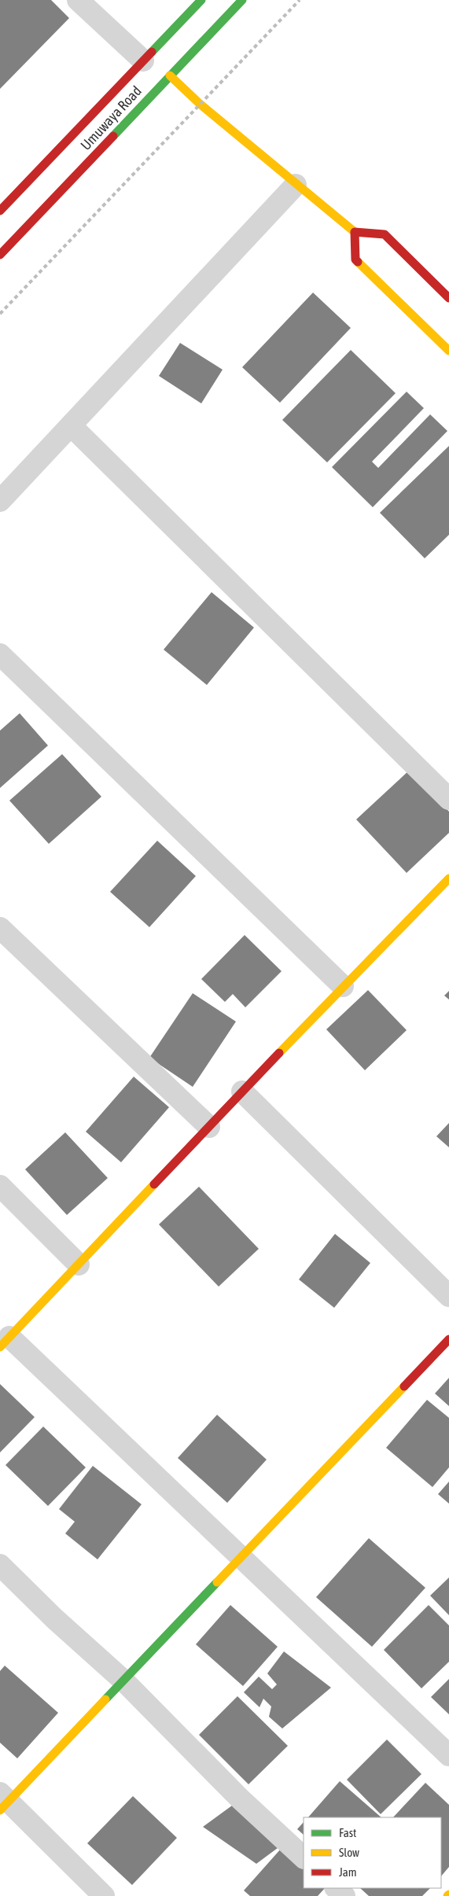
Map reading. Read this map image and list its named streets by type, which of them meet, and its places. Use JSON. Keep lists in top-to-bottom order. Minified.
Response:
{"streets":{"street":["Umuwaya Road"]},"legend":["Fast","Slow","Jam"]}
